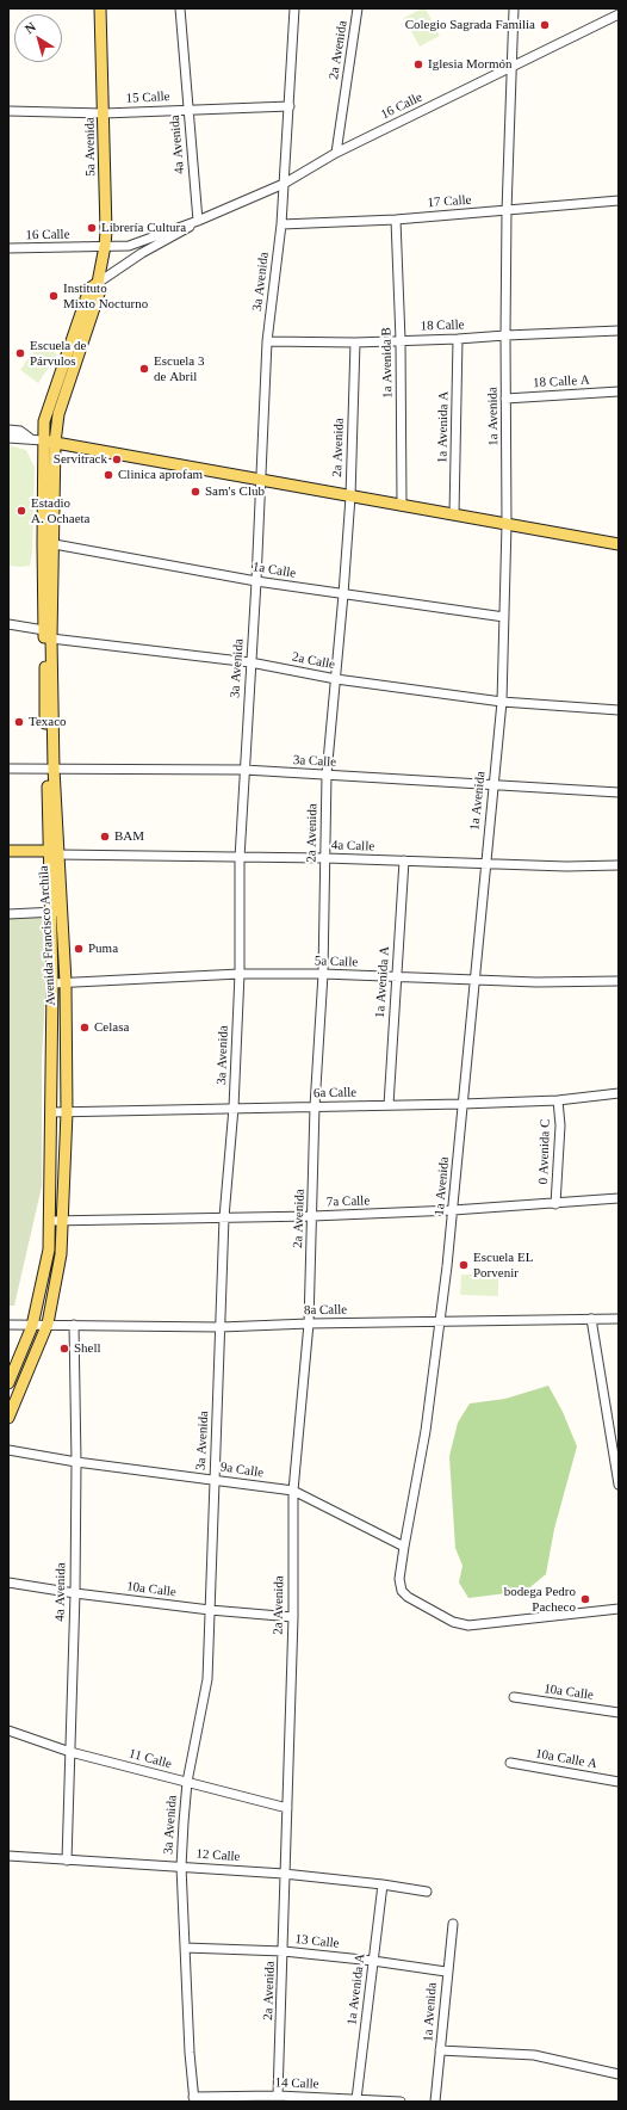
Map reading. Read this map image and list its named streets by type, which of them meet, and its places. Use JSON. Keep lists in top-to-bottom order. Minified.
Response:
{"streets":{"main road":["5a Avenida","Avenida Francisco Archila"],"street":["2a Avenida","15 Calle","16 Calle","4a Avenida","17 Calle","3a Avenida","18 Calle","1a Avenida B","18 Calle A","1a Avenida","1a Avenida A","1a Calle","2a Calle","3a Calle","4a Calle","5a Calle","6a Calle","0 Avenida C","7a Calle","8a Calle","9a Calle","10a Calle","11 Calle","10a Calle A","12 Calle","13 Calle","14 Calle"]},"crossings":[["2a Avenida","16 Calle"],["2a Avenida","18 Calle"],["2a Avenida","1a Calle"],["2a Avenida","2a Calle"],["2a Avenida","3a Calle"],["2a Avenida","4a Calle"],["2a Avenida","5a Calle"],["2a Avenida","6a Calle"],["2a Avenida","7a Calle"],["2a Avenida","8a Calle"],["2a Avenida","9a Calle"],["2a Avenida","10a Calle"],["2a Avenida","11 Calle"],["2a Avenida","12 Calle"],["2a Avenida","13 Calle"],["2a Avenida","14 Calle"],["15 Calle","4a Avenida"],["15 Calle","5a Avenida"],["15 Calle","3a Avenida"],["16 Calle","4a Avenida"],["16 Calle","5a Avenida"],["16 Calle","3a Avenida"],["16 Calle","1a Avenida"],["4a Avenida","8a Calle"],["4a Avenida","9a Calle"],["4a Avenida","10a Calle"],["4a Avenida","11 Calle"],["4a Avenida","12 Calle"],["5a Avenida","Avenida Francisco Archila"],["17 Calle","3a Avenida"],["17 Calle","1a Avenida B"],["17 Calle","1a Avenida"],["3a Avenida","18 Calle"],["3a Avenida","1a Calle"],["3a Avenida","2a Calle"],["3a Avenida","3a Calle"],["3a Avenida","4a Calle"],["3a Avenida","5a Calle"],["3a Avenida","6a Calle"],["3a Avenida","7a Calle"],["3a Avenida","8a Calle"],["3a Avenida","9a Calle"],["3a Avenida","10a Calle"],["3a Avenida","11 Calle"],["3a Avenida","12 Calle"],["3a Avenida","13 Calle"],["3a Avenida","14 Calle"],["18 Calle","1a Avenida B"],["18 Calle","1a Avenida"],["18 Calle","1a Avenida A"],["18 Calle A","1a Avenida"],["1a Avenida","1a Calle"],["1a Avenida","2a Calle"],["1a Avenida","3a Calle"],["1a Avenida","4a Calle"],["1a Avenida","5a Calle"],["1a Avenida","6a Calle"],["1a Avenida","7a Calle"],["1a Avenida","8a Calle"],["1a Avenida","9a Calle"],["1a Avenida","13 Calle"],["1a Avenida A","4a Calle"],["1a Avenida A","5a Calle"],["1a Avenida A","6a Calle"],["1a Avenida A","12 Calle"],["1a Avenida A","13 Calle"],["1a Avenida A","14 Calle"],["1a Calle","Avenida Francisco Archila"],["2a Calle","Avenida Francisco Archila"],["3a Calle","Avenida Francisco Archila"],["4a Calle","Avenida Francisco Archila"],["Avenida Francisco Archila","5a Calle"],["Avenida Francisco Archila","6a Calle"],["Avenida Francisco Archila","7a Calle"],["Avenida Francisco Archila","8a Calle"],["6a Calle","0 Avenida C"],["0 Avenida C","7a Calle"]],"places":["Colegio Sagrada Familia","Iglesia Mormón","Librería Cultura","Instituto Mixto Nocturno","Escuela de Párvulos","Escuela 3 de Abril","Servitrack","Clinica aprofam","Sam's Club","Estadio A. Ochaeta","Texaco","BAM","Puma","Celasa","Escuela EL Porvenir","Shell","bodega Pedro Pacheco"],"north":"top left"}
